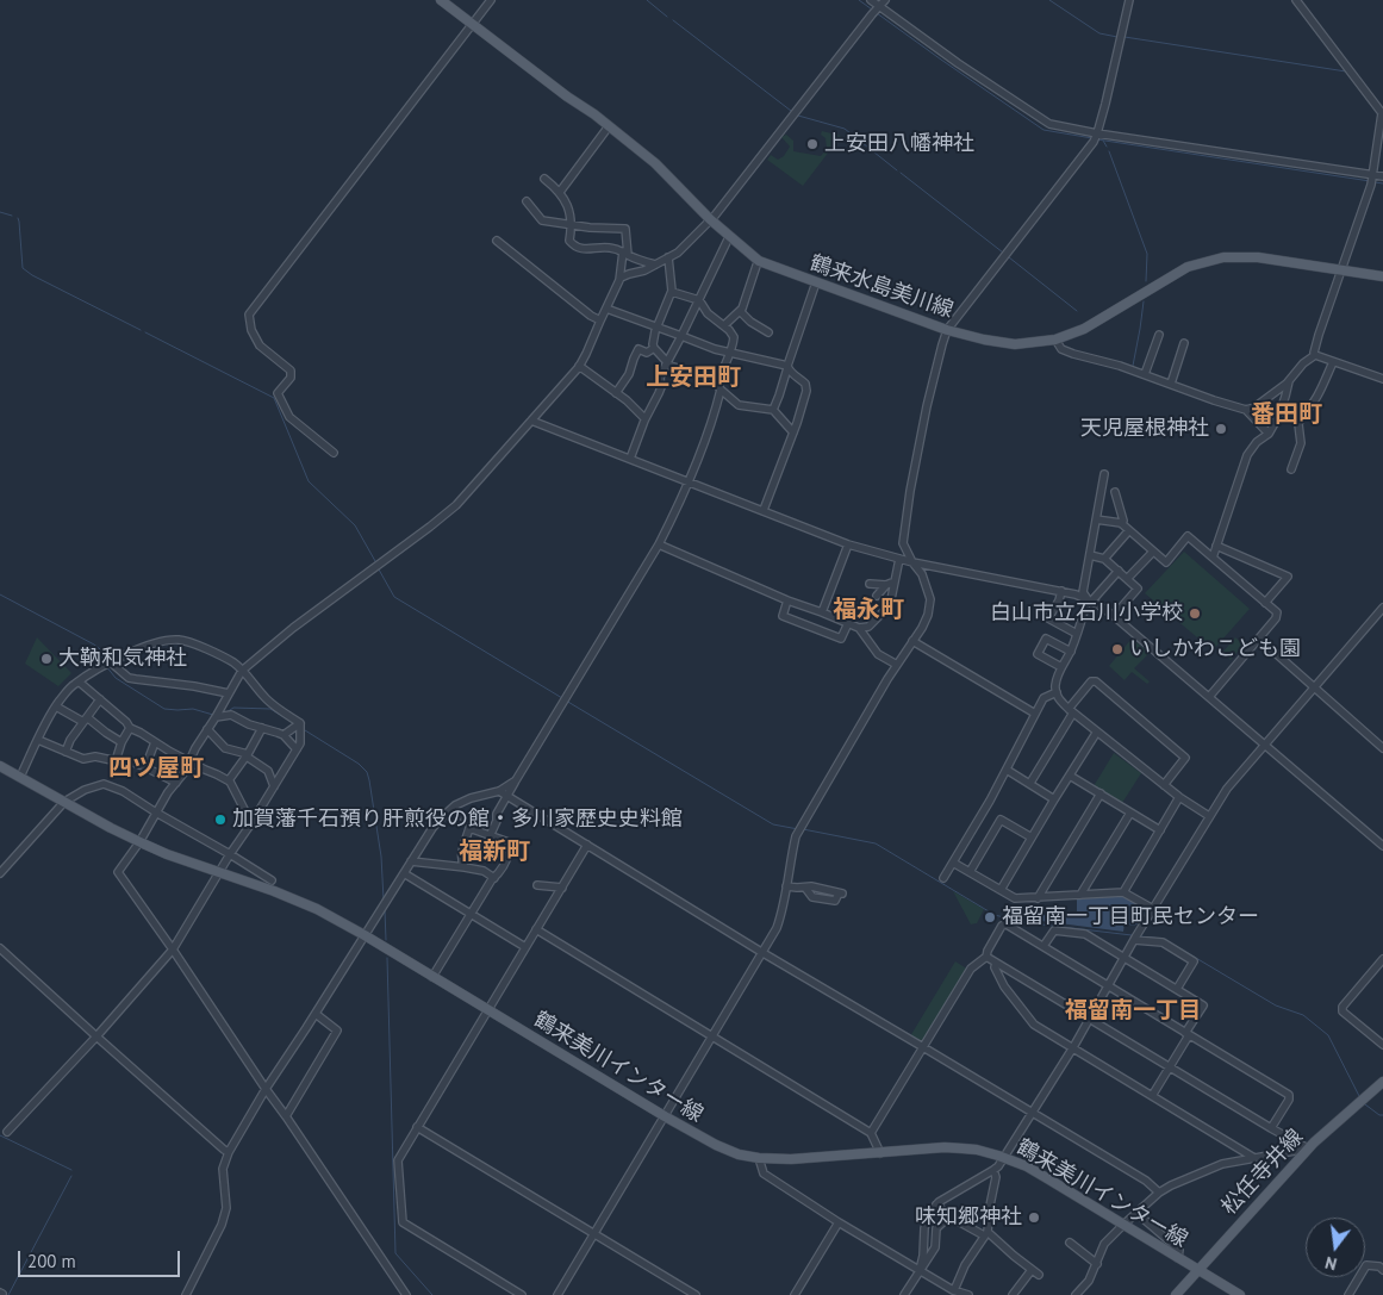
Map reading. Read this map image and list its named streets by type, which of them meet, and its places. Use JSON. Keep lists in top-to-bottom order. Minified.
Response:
{"streets":{"main road":["鶴来水島美川線","鶴来美川インター線","松任寺井線"]},"crossings":[["鶴来美川インター線","松任寺井線"]],"districts":["上安田町","番田町","福永町","四ツ屋町","福新町","福留南一丁目"],"places":["上安田八幡神社","天児屋根神社","白山市立石川小学校","いしかわこども園","大靹和気神社","加賀藩千石預り肝煎役の館・多川家歴史史料館","福留南一丁目町民センター","味知郷神社"],"scale_bar":"200 m","north":"bottom"}
